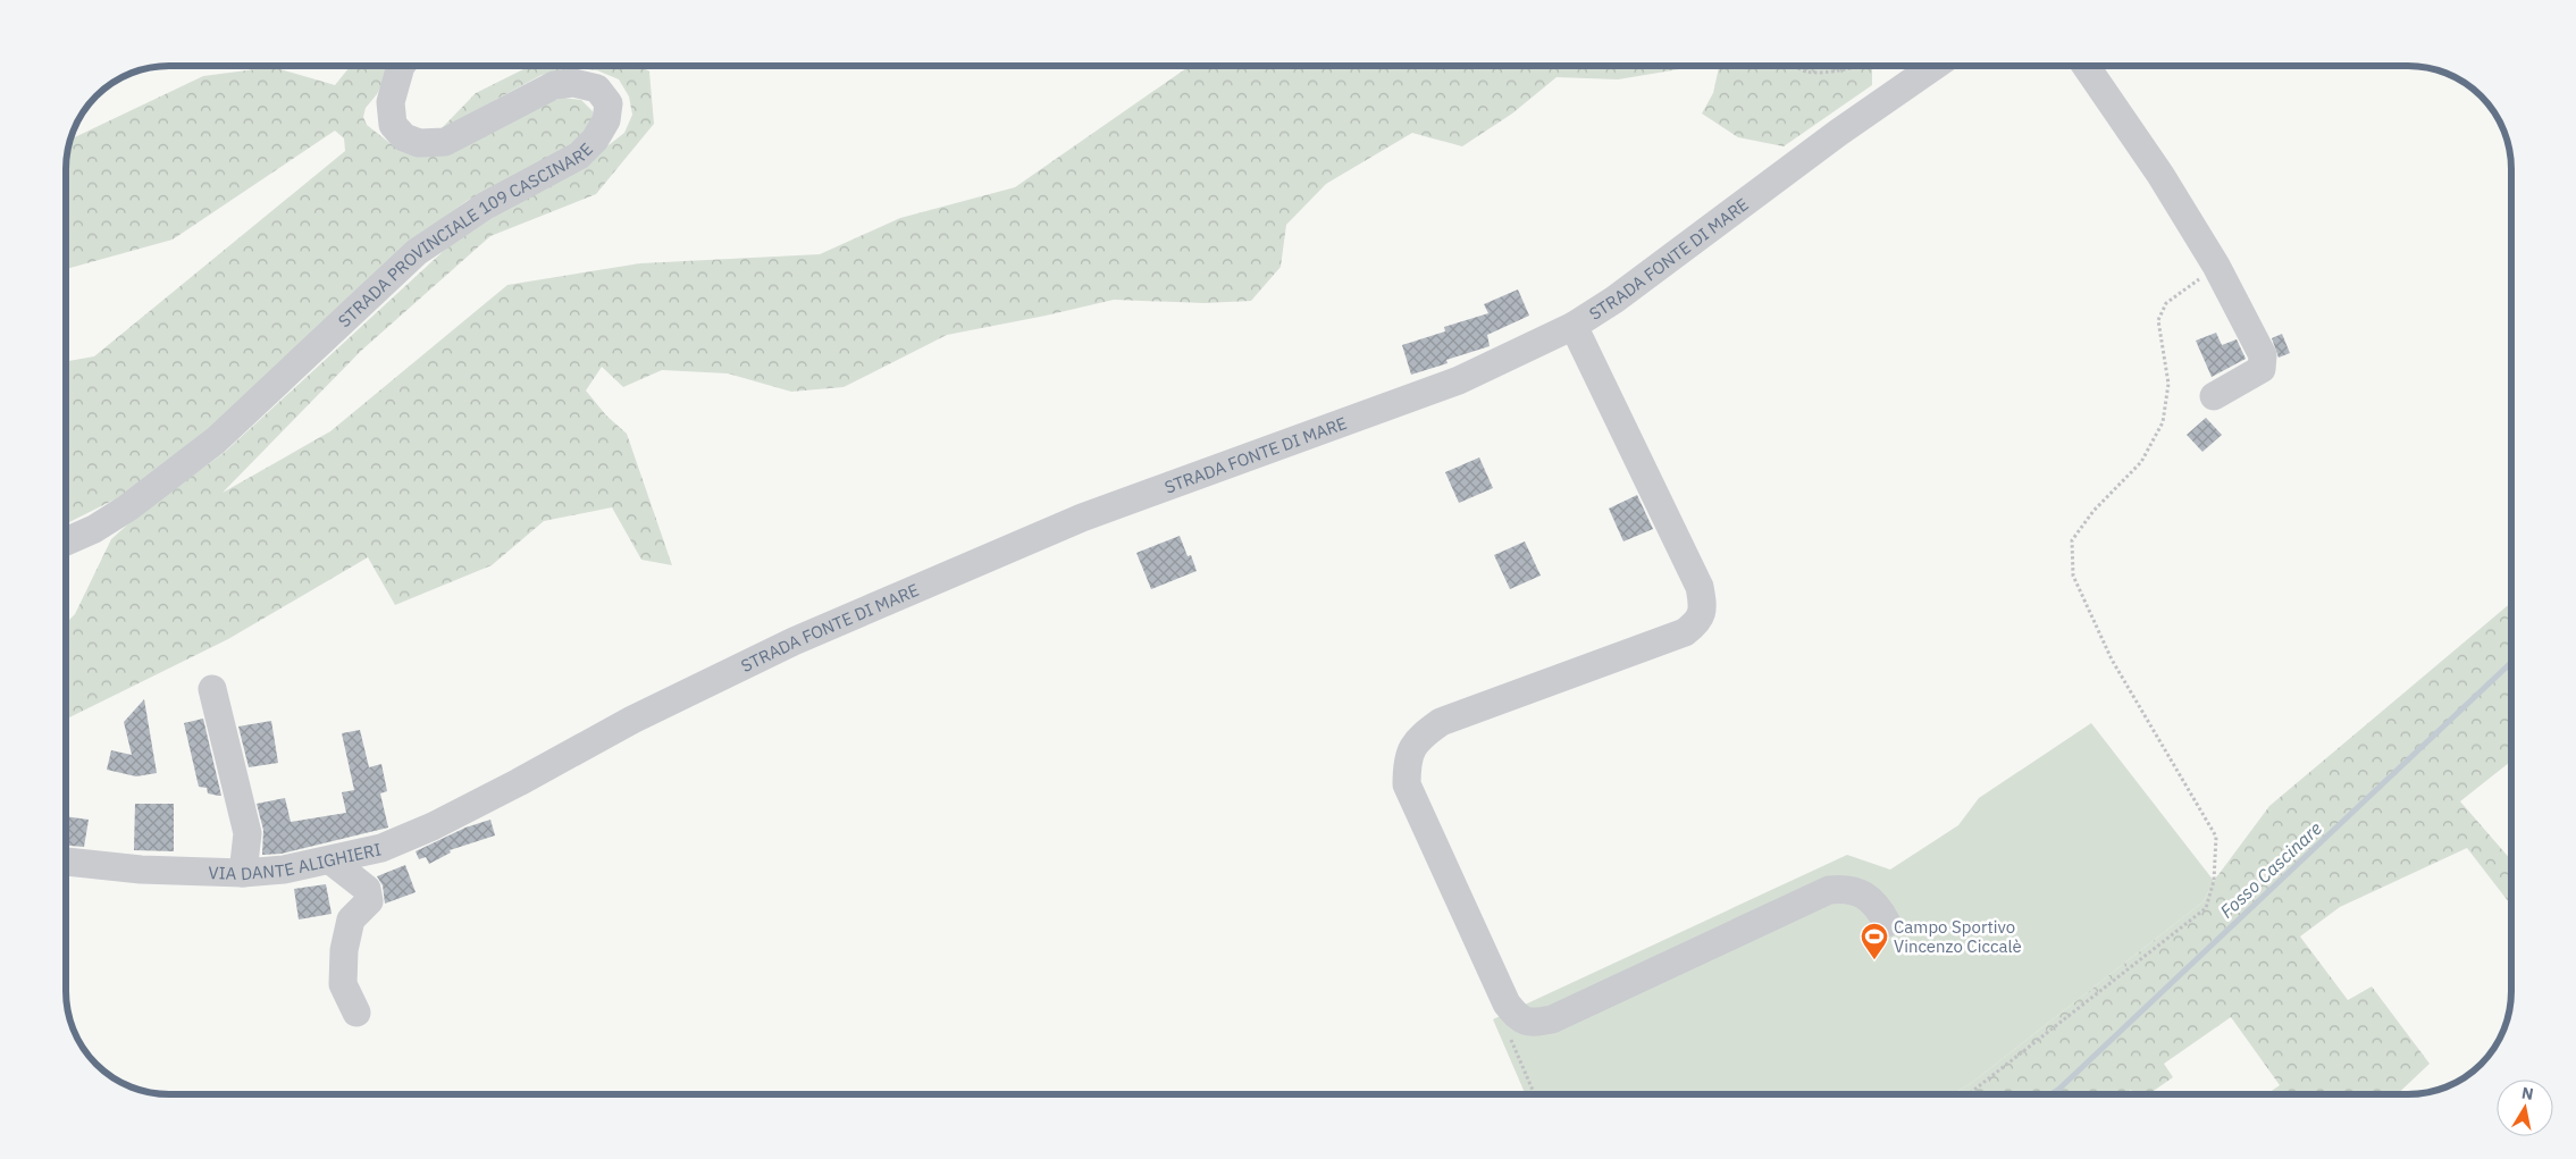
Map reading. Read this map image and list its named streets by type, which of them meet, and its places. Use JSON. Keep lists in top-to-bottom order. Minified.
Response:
{"streets":{"street":["STRADA PROVINCIALE 109 CASCINARE","STRADA FONTE DI MARE","VIA DANTE ALIGHIERI"]},"crossings":[["STRADA FONTE DI MARE","VIA DANTE ALIGHIERI"]],"water":["Fosso Cascinare"],"places":{"sports":["Campo Sportivo Vincenzo Ciccalè"]},"north":"top"}
